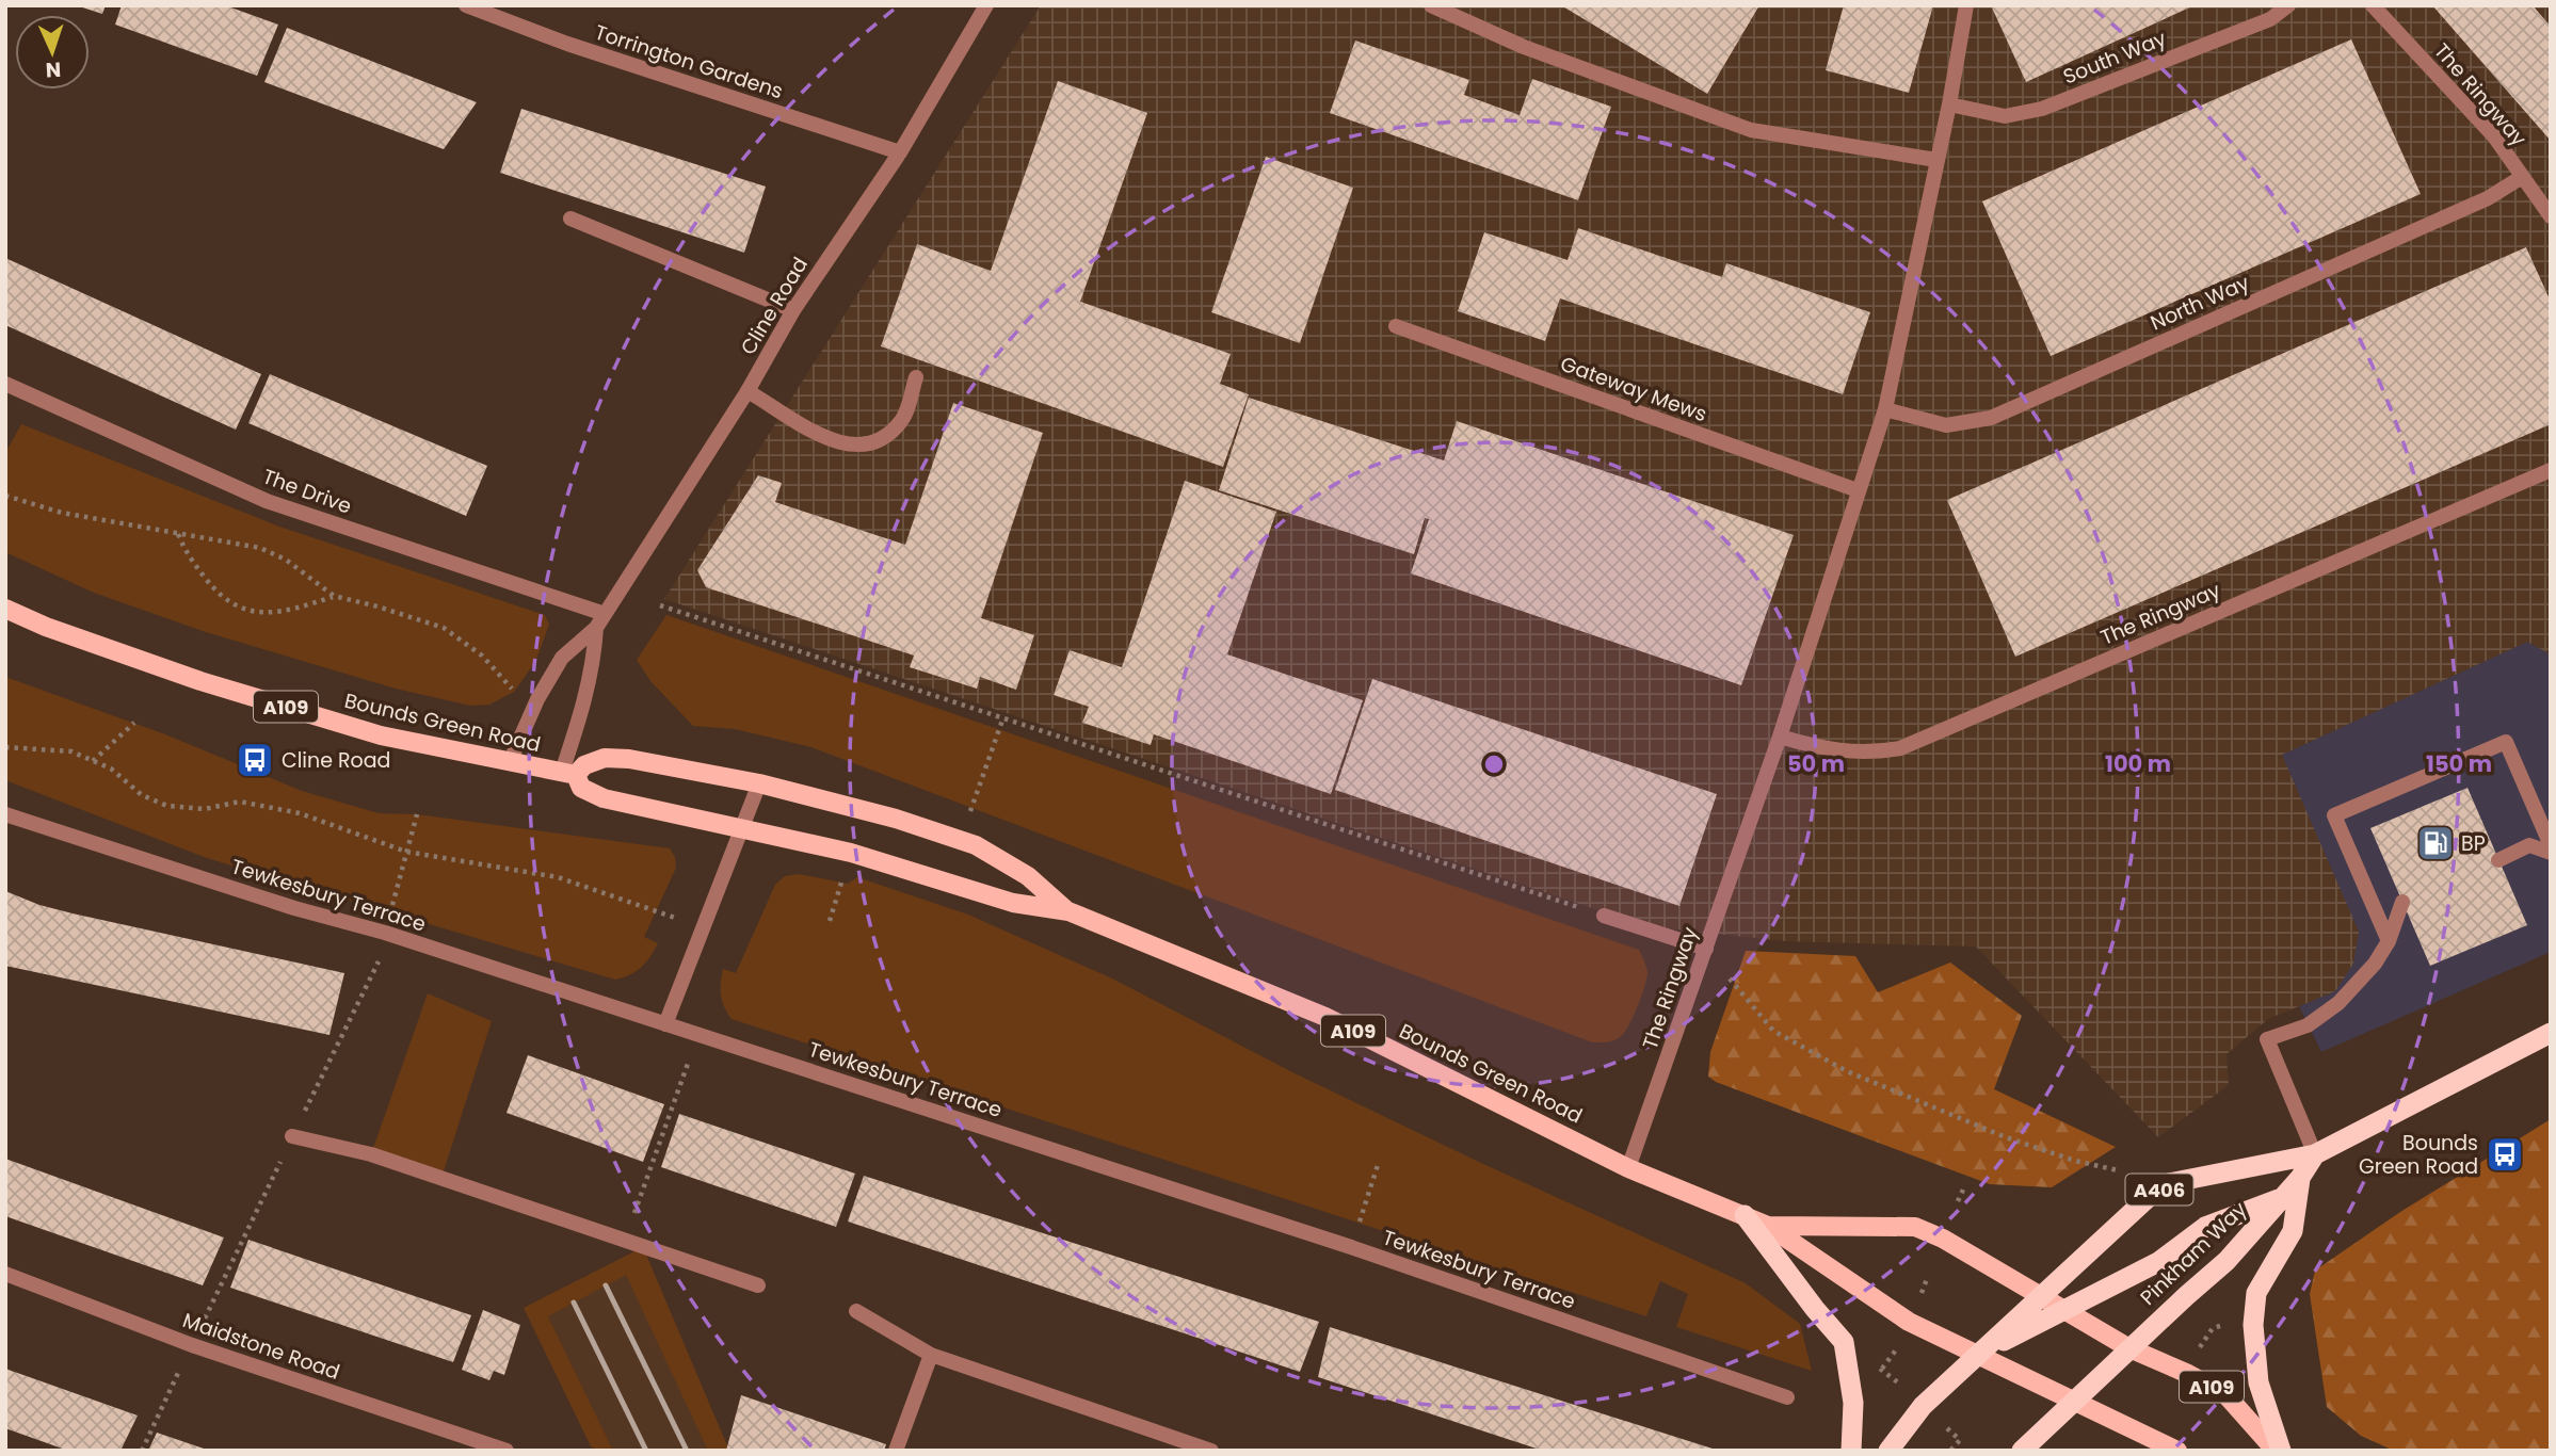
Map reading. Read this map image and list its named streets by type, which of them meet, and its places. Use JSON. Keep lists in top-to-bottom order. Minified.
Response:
{"streets":{"highway":["A406","Pinkham Way"],"main road":["A109","Bounds Green Road"],"street":["South Way","Torrington Gardens","The Ringway","North Way","Cline Road","Gateway Mews","The Drive","Tewkesbury Terrace","Maidstone Road"]},"crossings":[["South Way","The Ringway"],["Torrington Gardens","Cline Road"],["The Ringway","North Way"],["The Ringway","Gateway Mews"],["The Ringway","Bounds Green Road"],["Cline Road","The Drive"],["Cline Road","Bounds Green Road"],["A109","Bounds Green Road"],["A109","A406"],["A109","Pinkham Way"],["Bounds Green Road","A406"],["Bounds Green Road","Pinkham Way"],["A406","Pinkham Way"]],"places":{"bus stop":["Cline Road","Bounds Green Road"],"fuel station":["BP"]},"north":"bottom","rings":["50 m","100 m","150 m"]}
